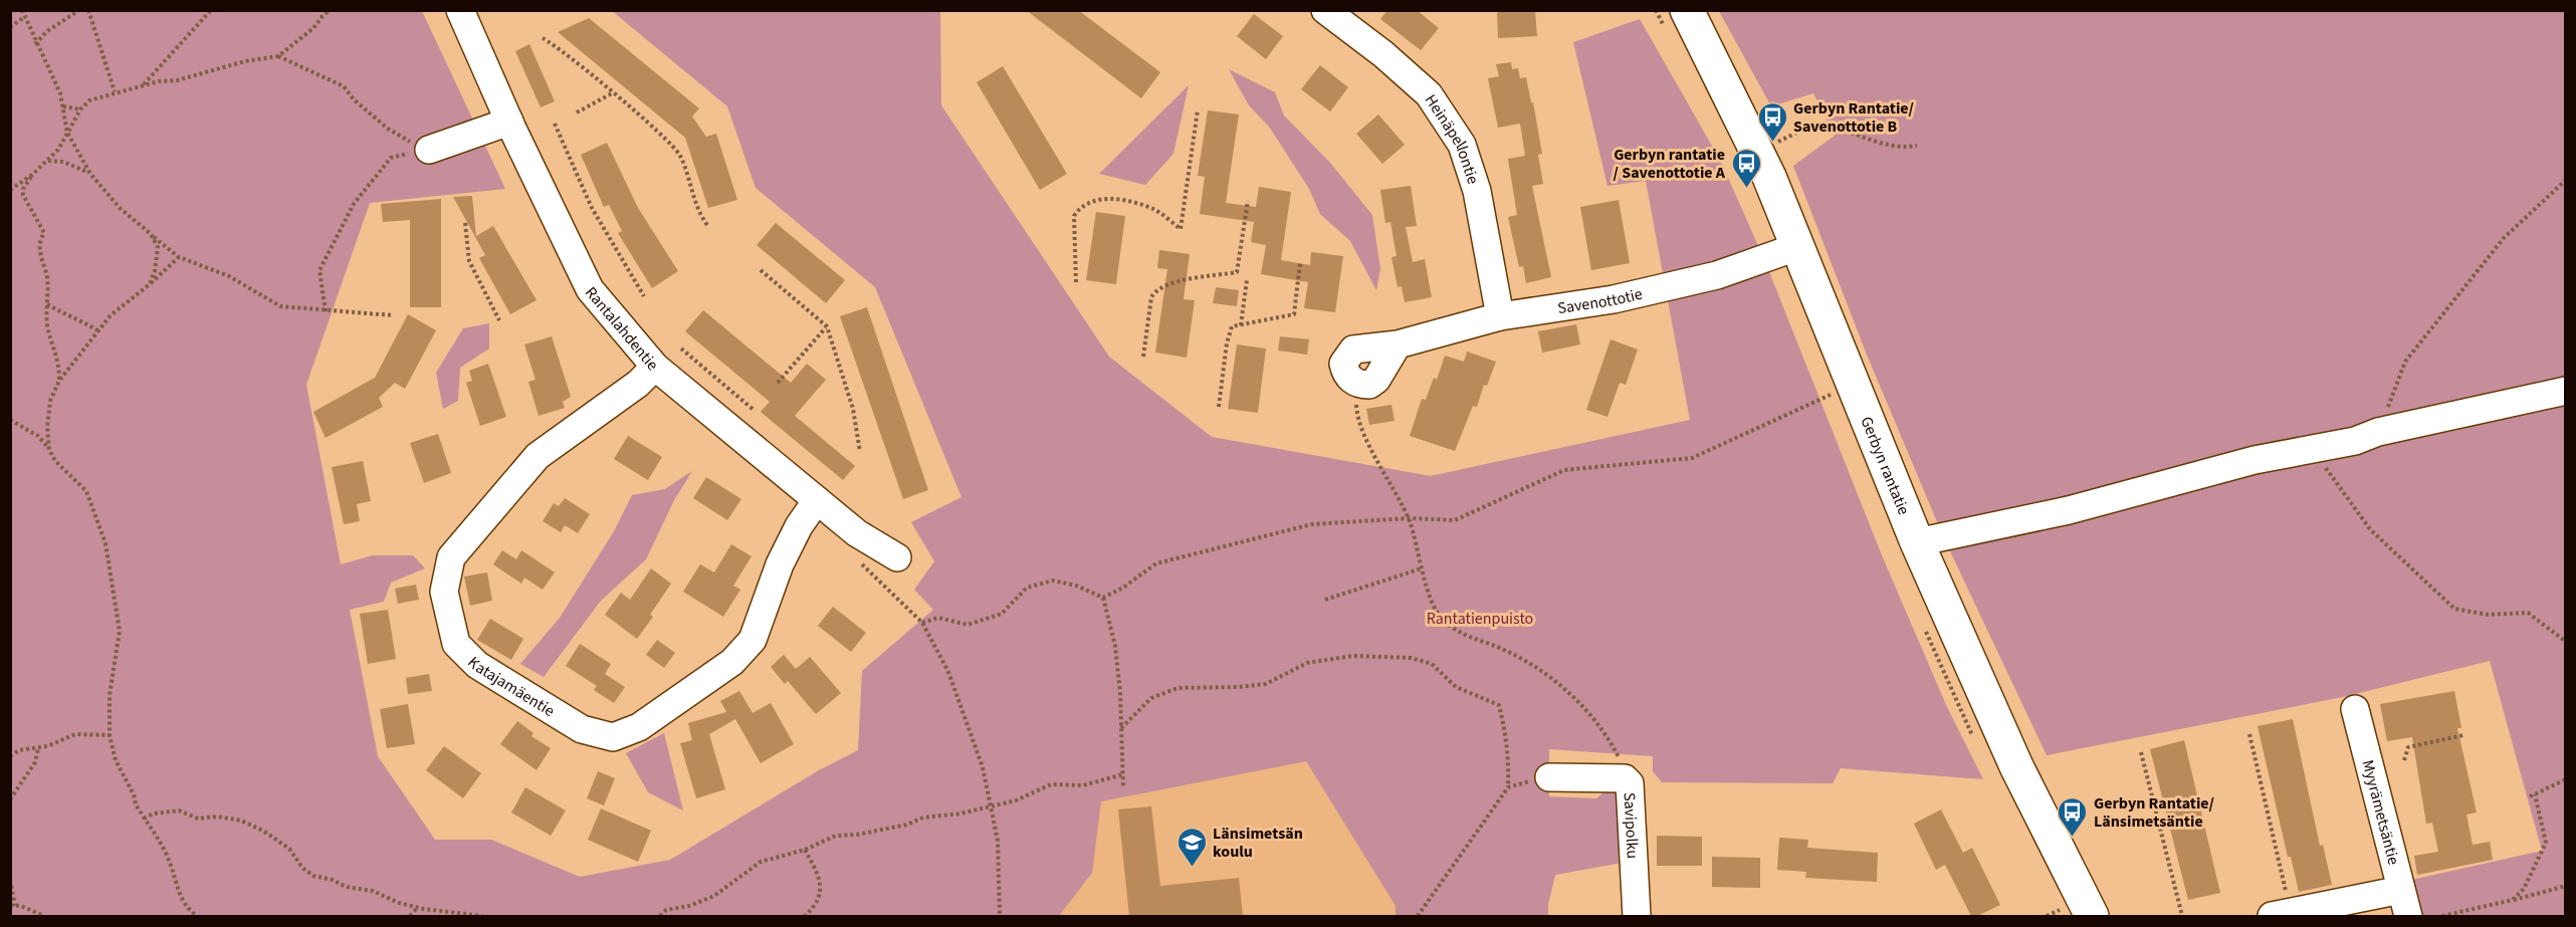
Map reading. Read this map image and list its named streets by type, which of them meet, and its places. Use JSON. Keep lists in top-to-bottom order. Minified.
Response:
{"streets":{"main road":["Gerbyn rantatie"],"street":["Heinäpellontie","Savenottotie","Rantalahdentie","Katajamäentie","Myyrämetsäntie","Savipolku"]},"crossings":[["Heinäpellontie","Savenottotie"],["Savenottotie","Gerbyn rantatie"],["Rantalahdentie","Katajamäentie"]],"parks":["Rantatienpuisto"],"places":{"bus stop":["Gerbyn Rantatie/ Savenottotie B","Gerbyn rantatie / Savenottotie A","Gerbyn Rantatie/ Länsimetsäntie"],"school or university":["Länsimetsän koulu"]}}
